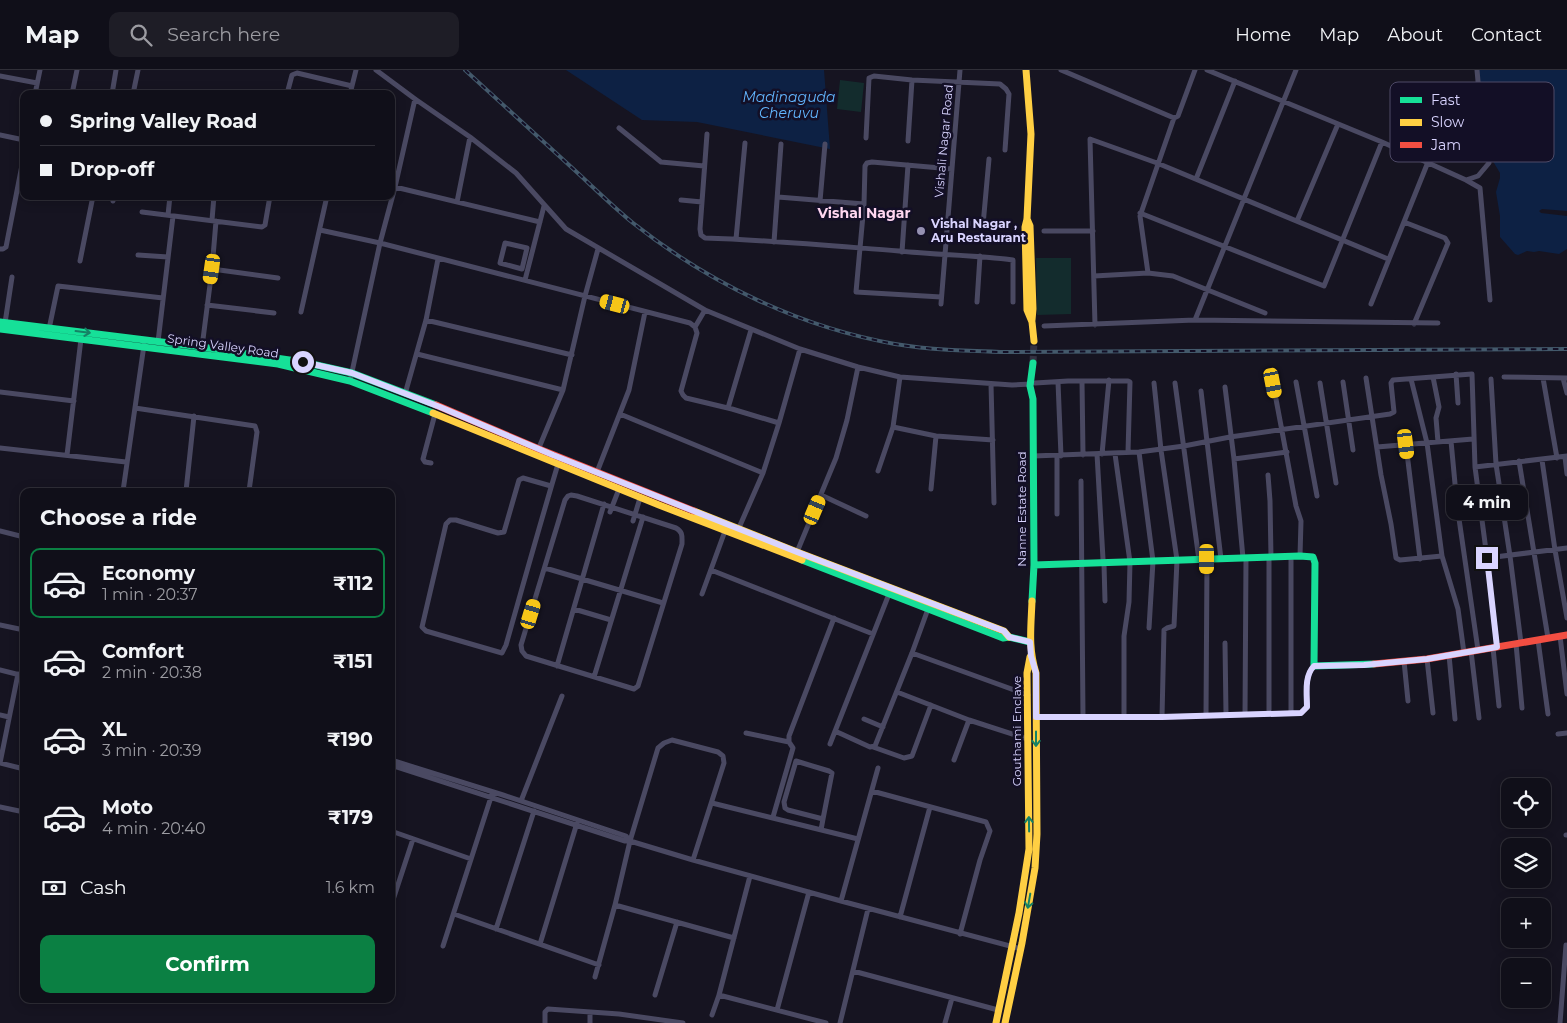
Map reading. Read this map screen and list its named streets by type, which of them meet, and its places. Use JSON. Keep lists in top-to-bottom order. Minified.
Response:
{"streets":{"street":["Vishali Nagar Road","Spring Valley Road","Nanne Estate Road","Gouthami Enclave"]},"crossings":[["Nanne Estate Road","Gouthami Enclave"]],"districts":["Vishal Nagar"],"water":["Madinaguda Cheruvu"],"places":["Vishal Nagar , Aru Restaurant"],"legend":["Fast","Slow","Jam"],"page":{"header":"Map","search":"Search here","nav":["Home","Map","About","Contact"],"banner":["Spring Valley Road","Drop-off"],"bubble":"4 min","heading":"Choose a ride","list":[{"name":"Economy","note":"1 min · 20:37","value":"₹112"},{"name":"Comfort","note":"2 min · 20:38","value":"₹151"},{"name":"XL","note":"3 min · 20:39","value":"₹190"},{"name":"Moto","note":"4 min · 20:40","value":"₹179"}],"map_buttons":["+","−"],"pay":["Cash","1.6 km"],"buttons":"Confirm"}}
